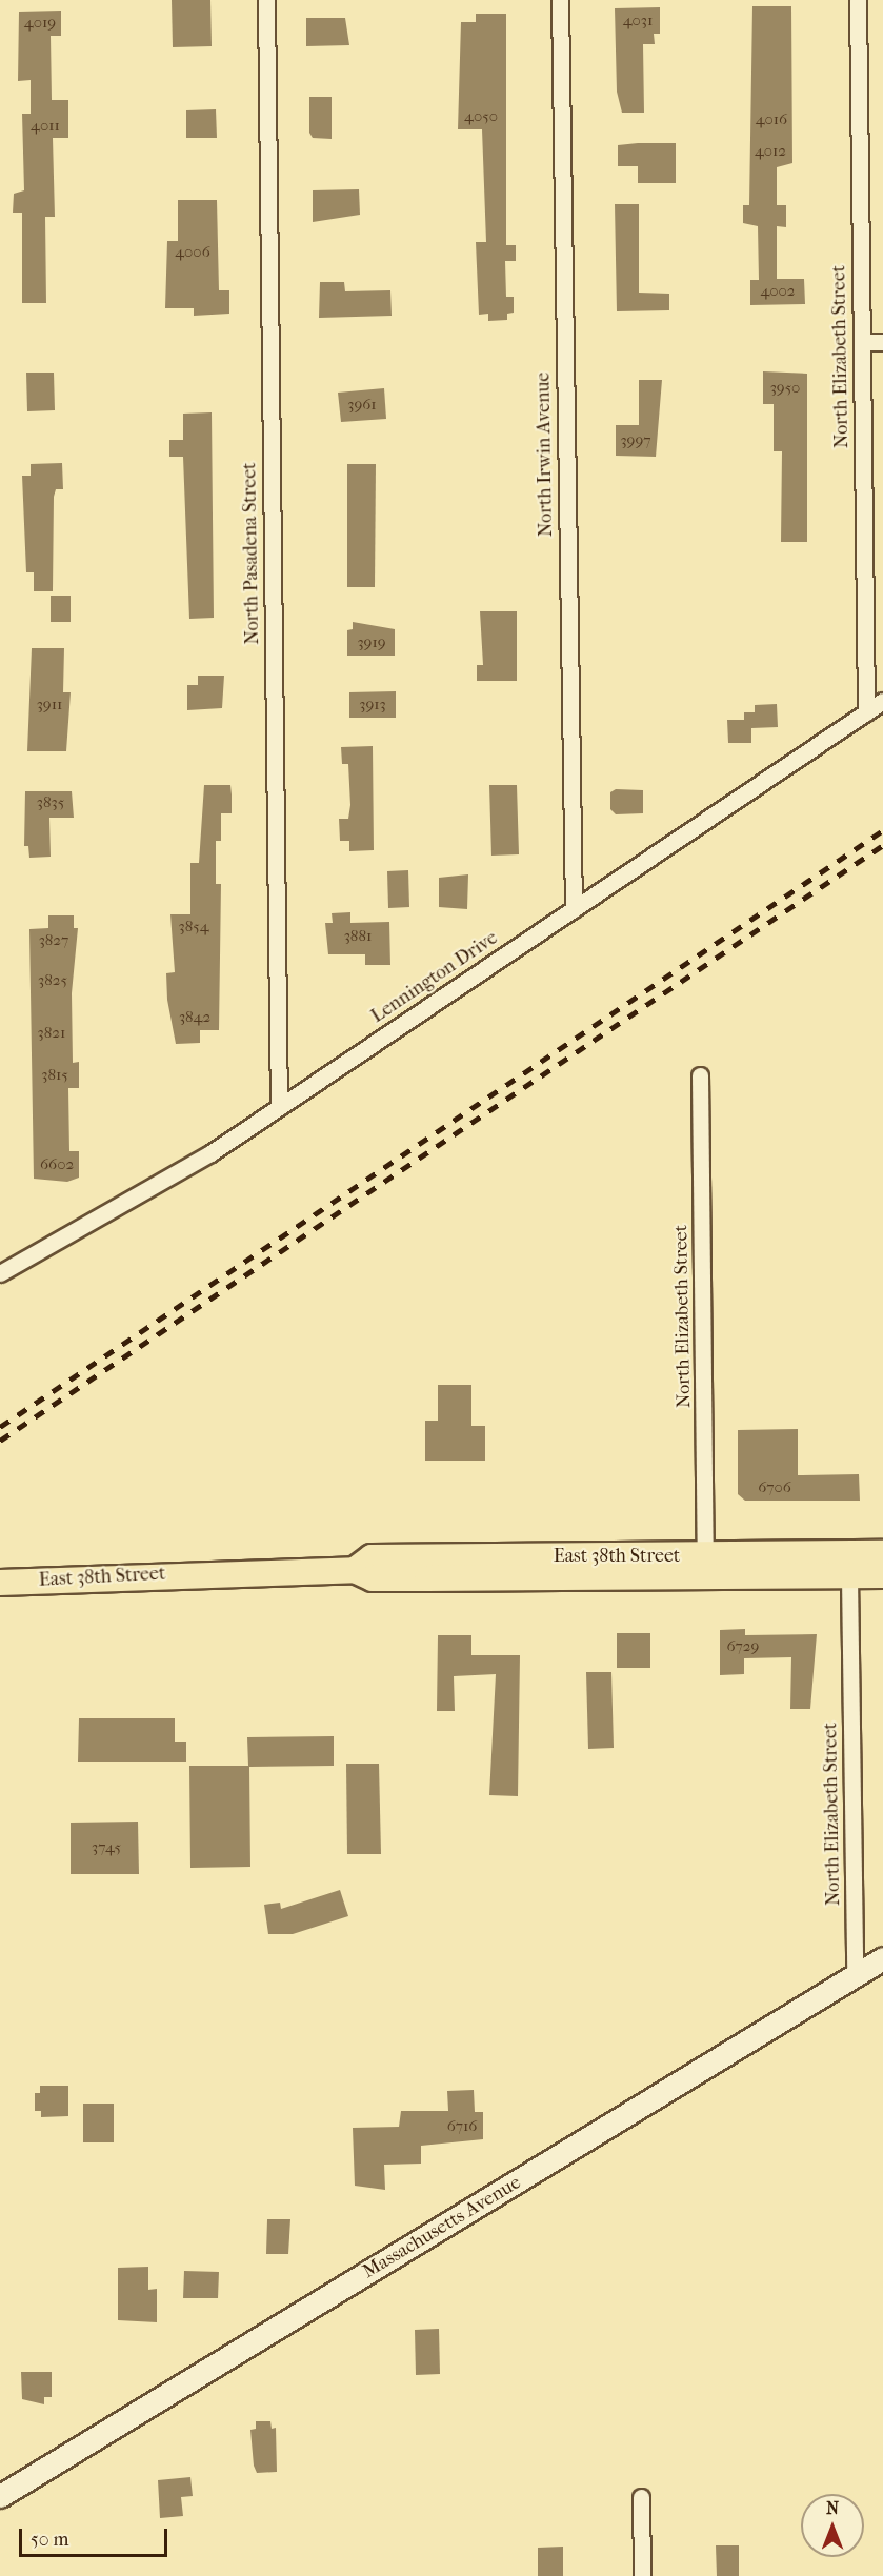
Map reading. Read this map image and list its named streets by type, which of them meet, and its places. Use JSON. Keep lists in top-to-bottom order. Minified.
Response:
{"streets":{"main road":["East 38th Street","Massachusetts Avenue"],"street":["North Elizabeth Street","North Irwin Avenue","North Pasadena Street","Lennington Drive"]},"crossings":[["North Elizabeth Street","Lennington Drive"],["North Elizabeth Street","East 38th Street"],["North Elizabeth Street","Massachusetts Avenue"],["North Irwin Avenue","Lennington Drive"],["North Pasadena Street","Lennington Drive"]],"house_numbers":["4031","4019","4050","4016","4011","4012","4006","4002","3950","3961","3997","3919","3911","3913","3835","3854","3881","3827","3825","3842","3821","3815","6602","6706","6729","3745","6716"],"scale_bar":"50 m","north":"top"}
